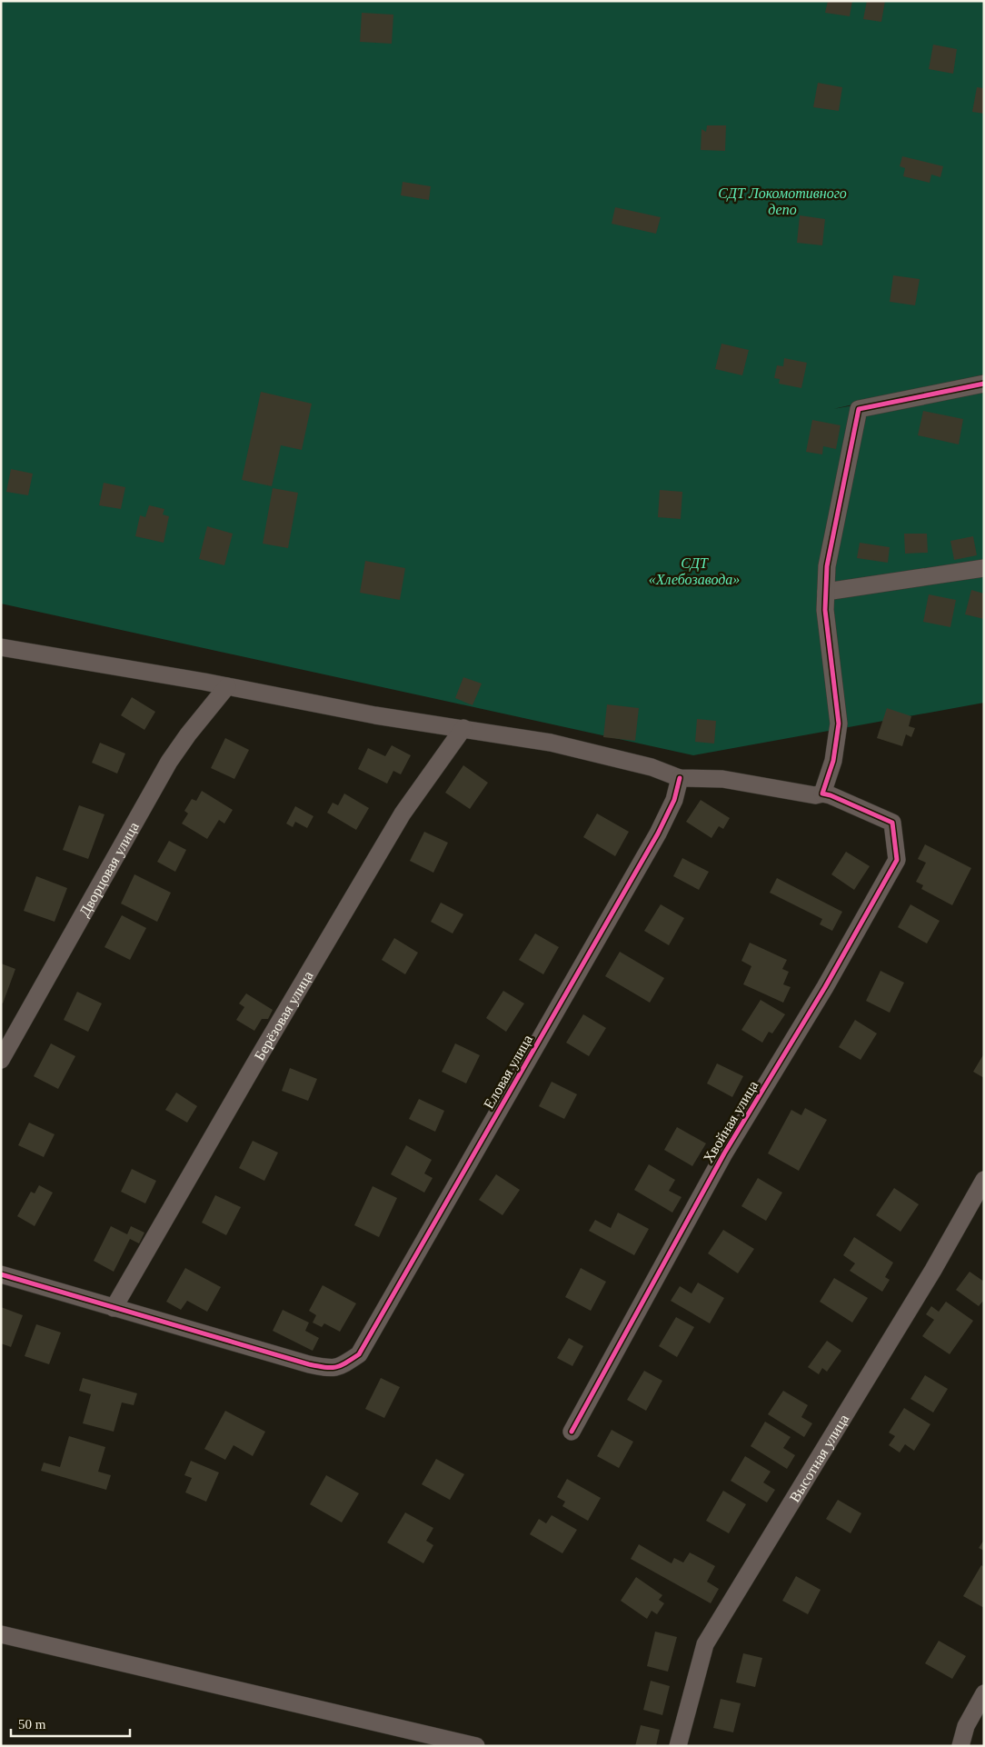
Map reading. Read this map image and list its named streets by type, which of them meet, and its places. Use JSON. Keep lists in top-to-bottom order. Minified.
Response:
{"streets":{"street":["Дворцовая улица","Берёзовая улица","Еловая улица","Хвойная улица","Высотная улица"]},"crossings":[["Берёзовая улица","Еловая улица"]],"parks":["СДТ Локомотивного депо","СДТ «Хлебозавода»"],"scale_bar":"50 m"}
